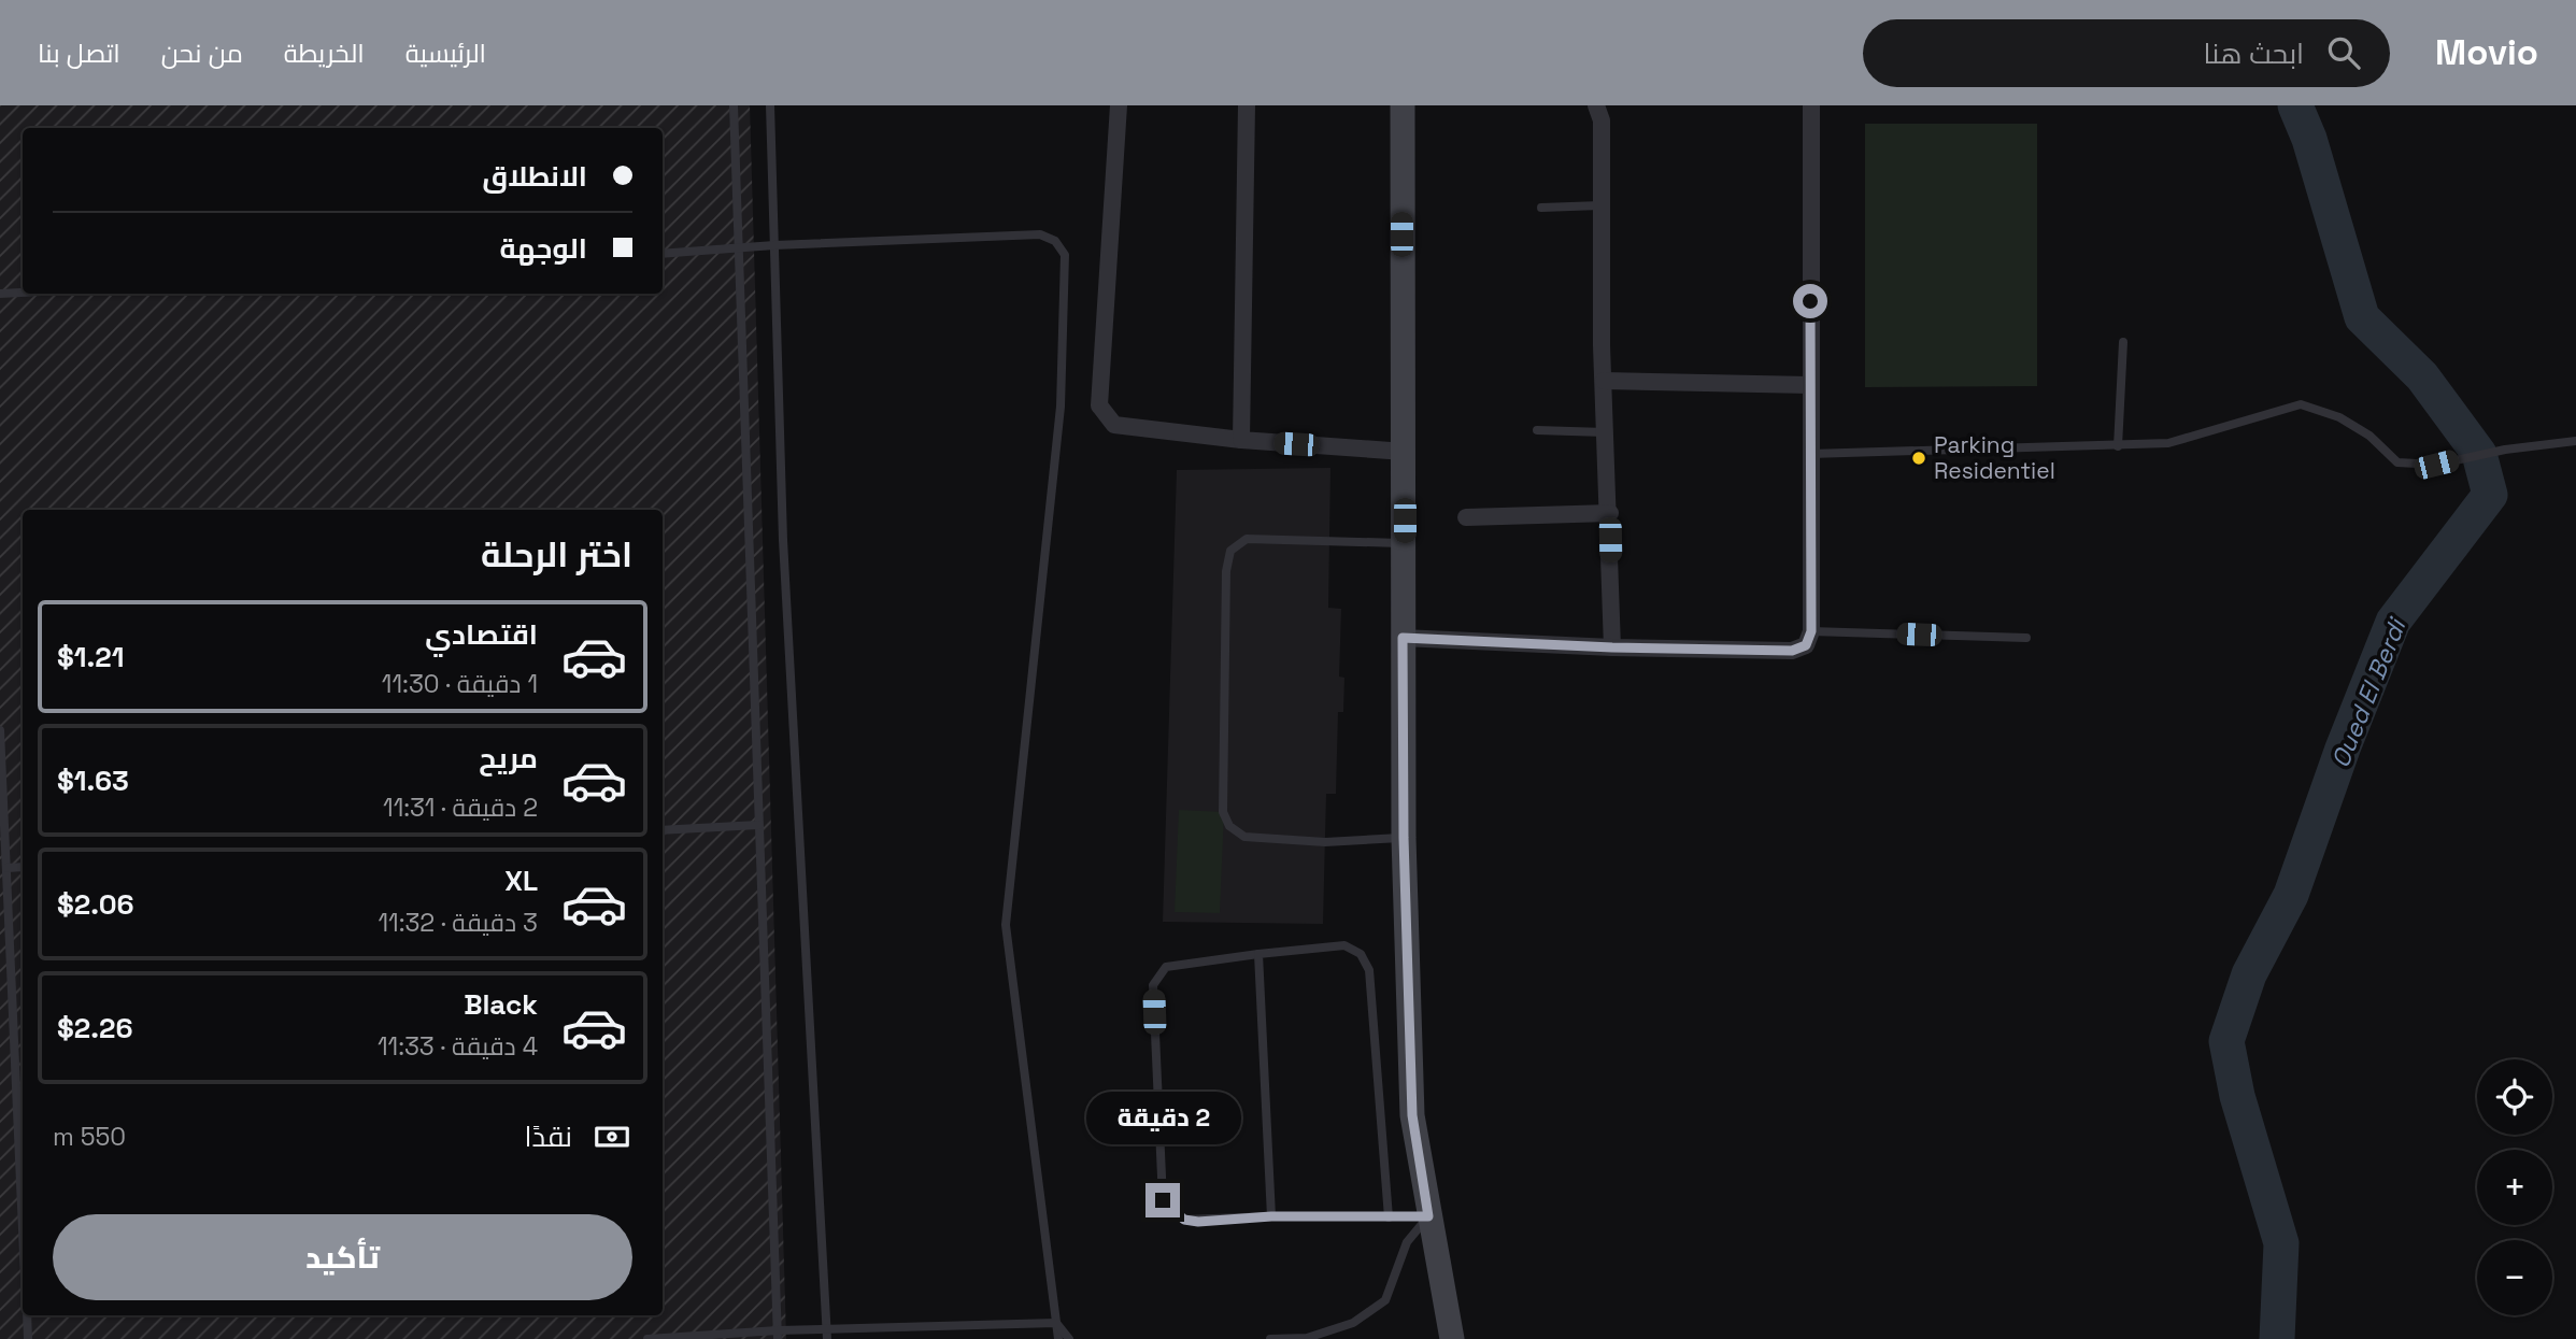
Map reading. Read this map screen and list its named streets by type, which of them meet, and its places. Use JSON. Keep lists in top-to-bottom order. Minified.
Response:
{"water":["Oued El Berdi"],"places":["Parking Residentiel"],"page":{"header":"Movio","search":"ابحث هنا","nav":["الرئيسية","الخريطة","من نحن","اتصل بنا"],"banner":["الانطلاق","الوجهة"],"heading":"اختر الرحلة","list":[{"name":"اقتصادي","note":"1 دقيقة · 11:30","value":"$1.21"},{"name":"مريح","note":"2 دقيقة · 11:31","value":"$1.63"},{"name":"XL","note":"3 دقيقة · 11:32","value":"$2.06"},{"name":"Black","note":"4 دقيقة · 11:33","value":"$2.26"}],"map_buttons":["+","−"],"bubble":"2 دقيقة","pay":["نقدًا","550 m"],"buttons":"تأكيد"}}
